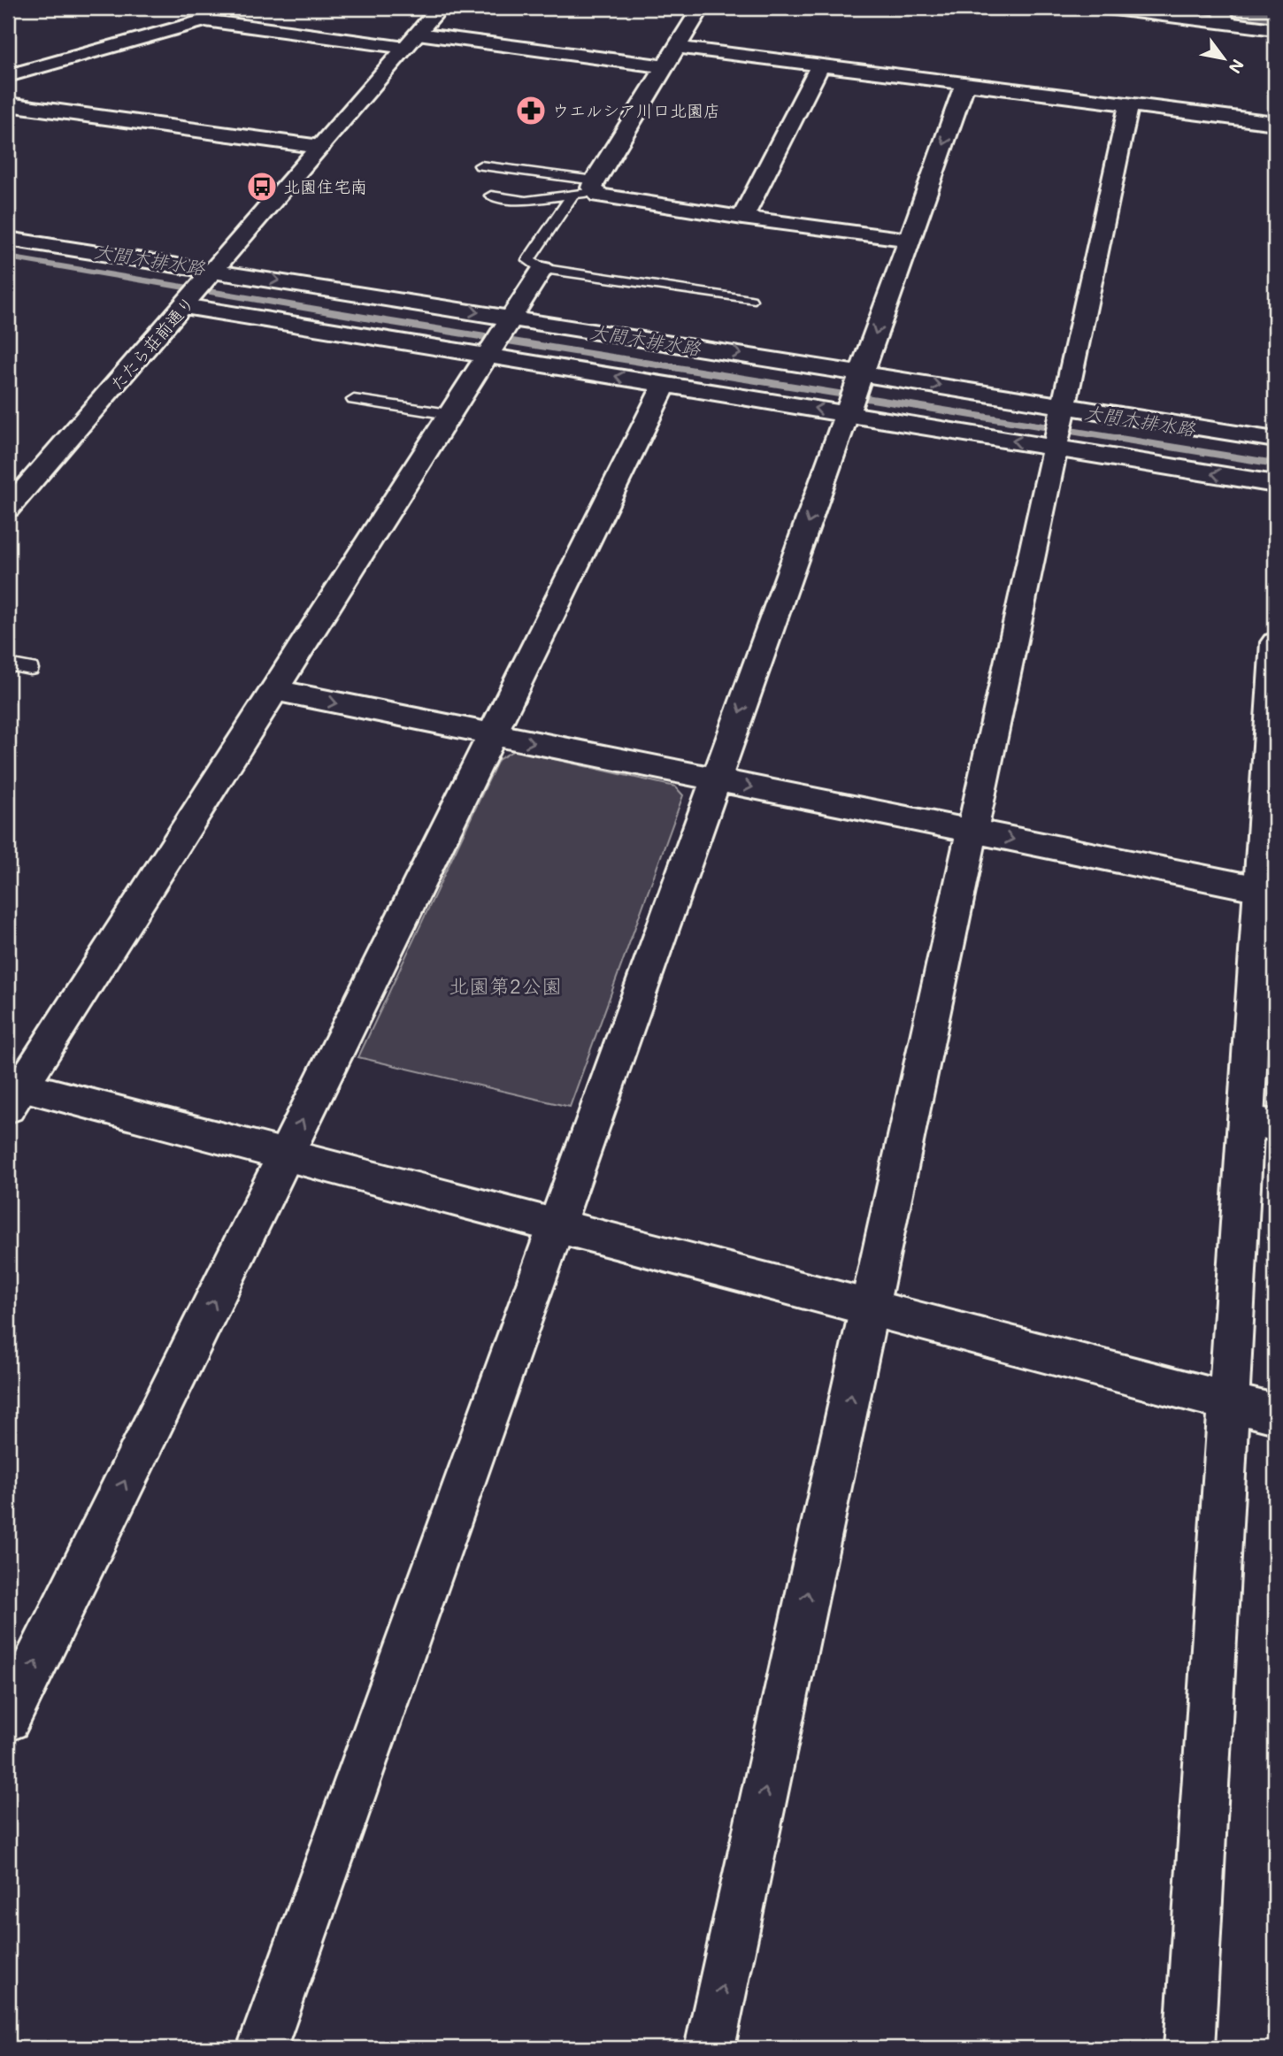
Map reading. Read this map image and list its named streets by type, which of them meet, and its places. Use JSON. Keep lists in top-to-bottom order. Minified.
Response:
{"streets":{"street":["たたら荘前通り"]},"water":["大間木排水路"],"parks":["北園第2公園"],"places":{"pharmacy":["ウエルシア川口北園店"],"bus stop":["北園住宅南"]},"north":"bottom right"}
